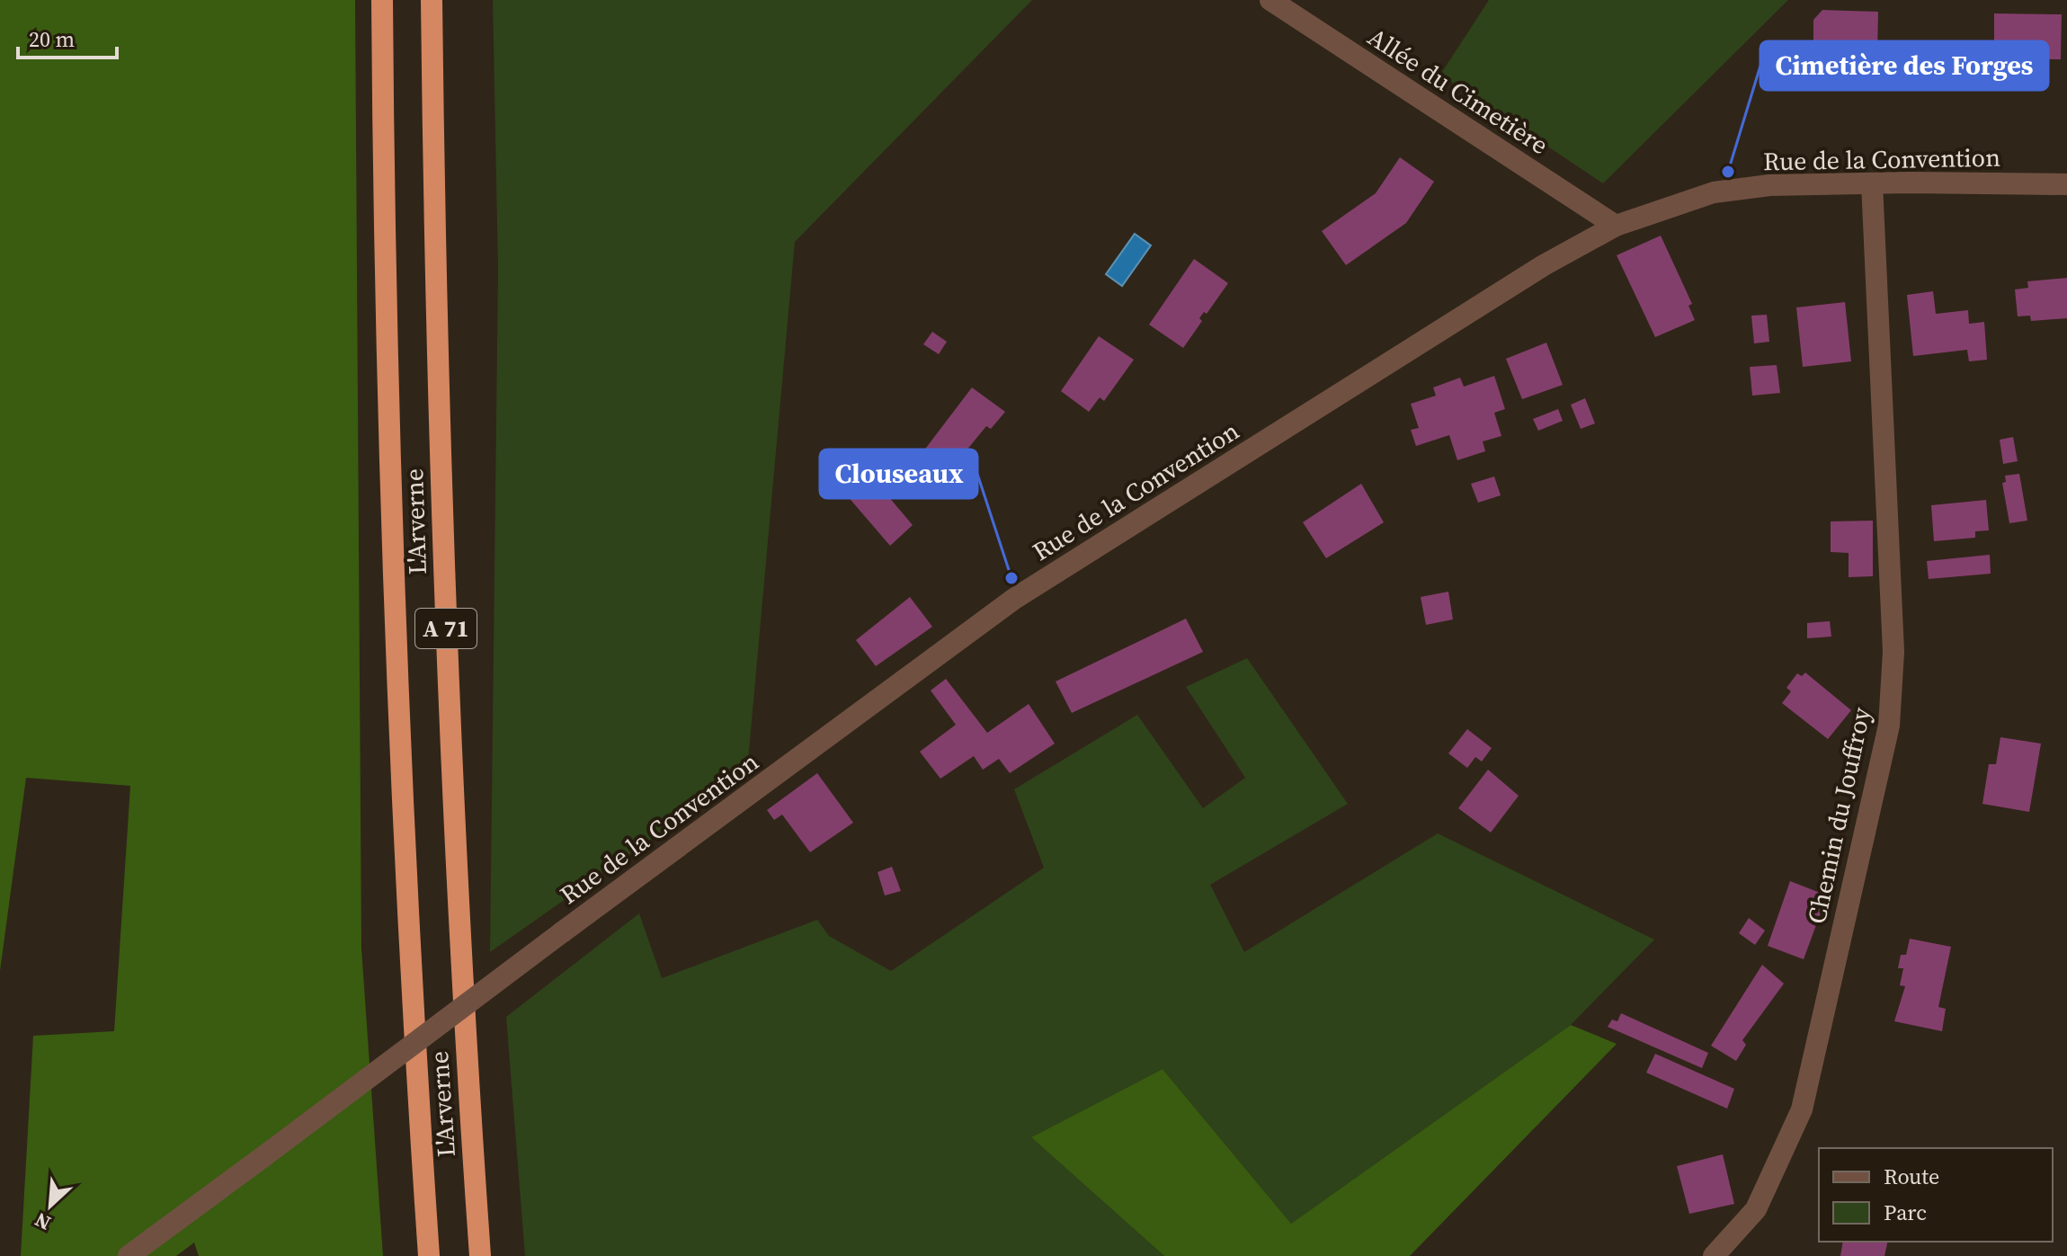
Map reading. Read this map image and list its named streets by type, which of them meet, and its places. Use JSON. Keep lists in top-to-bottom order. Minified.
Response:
{"streets":{"highway":["L'Arverne","A 71"],"street":["Allée du Cimetière","Rue de la Convention","Chemin du Jouffroy"]},"crossings":[["Allée du Cimetière","Rue de la Convention"],["Rue de la Convention","Chemin du Jouffroy"]],"places":["Cimetière des Forges","Clouseaux"],"legend":["Route","Parc"],"scale_bar":"20 m","north":"bottom left"}
